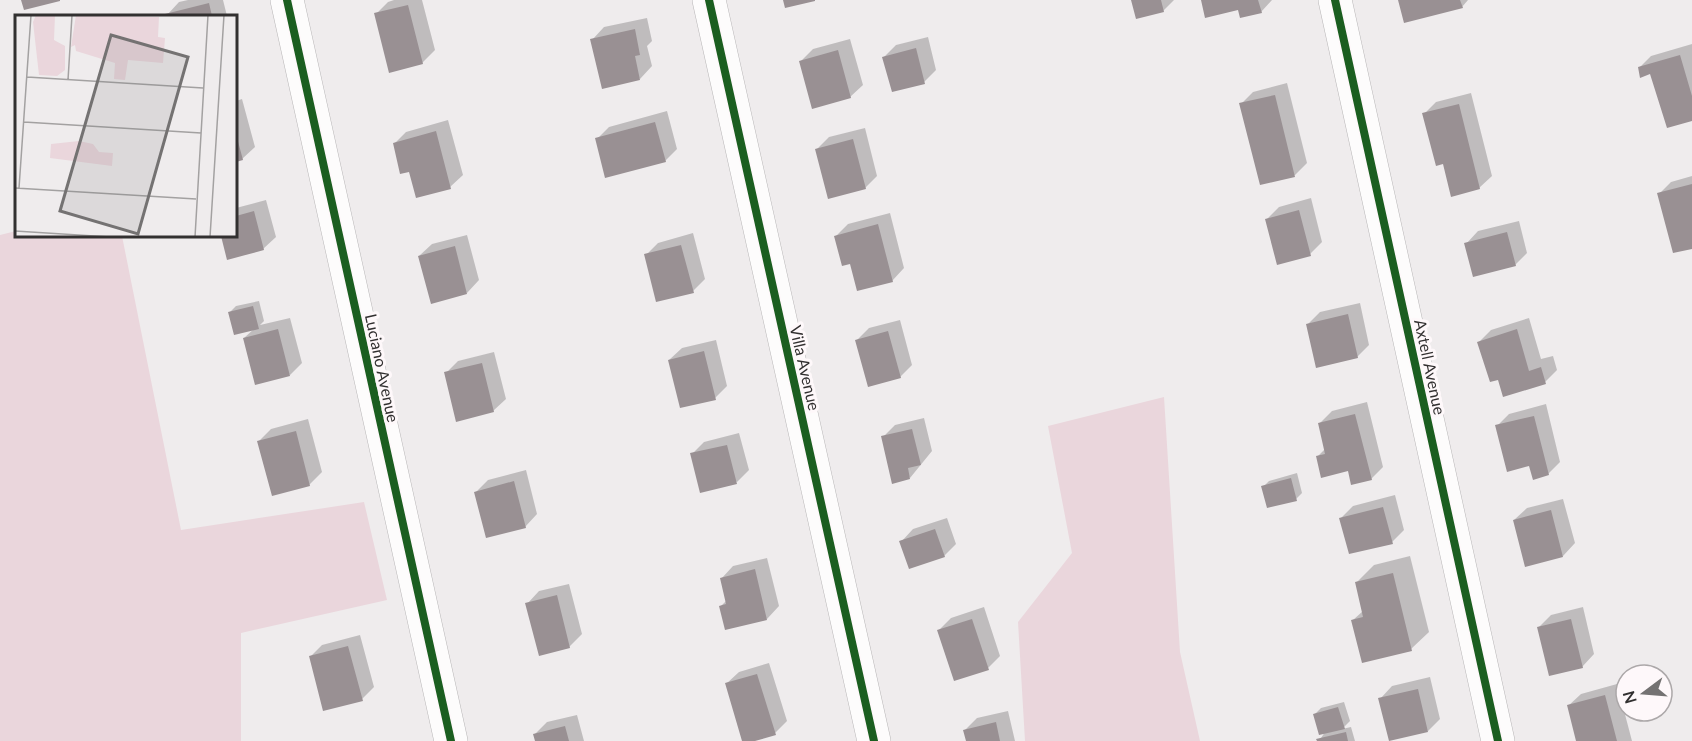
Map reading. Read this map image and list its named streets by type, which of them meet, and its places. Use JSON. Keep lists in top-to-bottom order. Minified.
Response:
{"streets":{"street":["Axtell Avenue","Luciano Avenue","Villa Avenue"]},"north":"left"}
